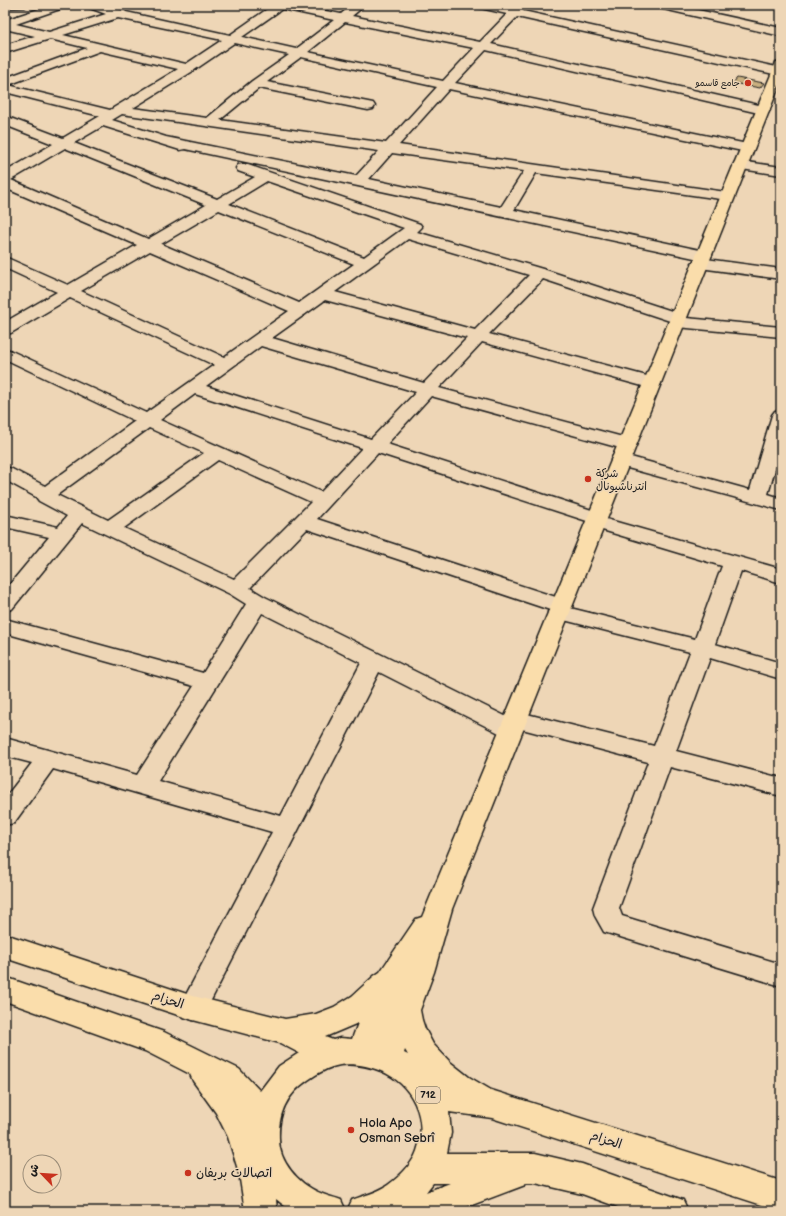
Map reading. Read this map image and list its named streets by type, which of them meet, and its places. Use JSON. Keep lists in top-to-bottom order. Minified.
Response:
{"streets":{"main road":["الحزام","712"]},"crossings":[["الحزام","712"]],"places":["جامع قاسمو","شركة انترناشيونال","Hola Apo Osman Sebrî","اتصالات بريفان"],"north":"top left"}
